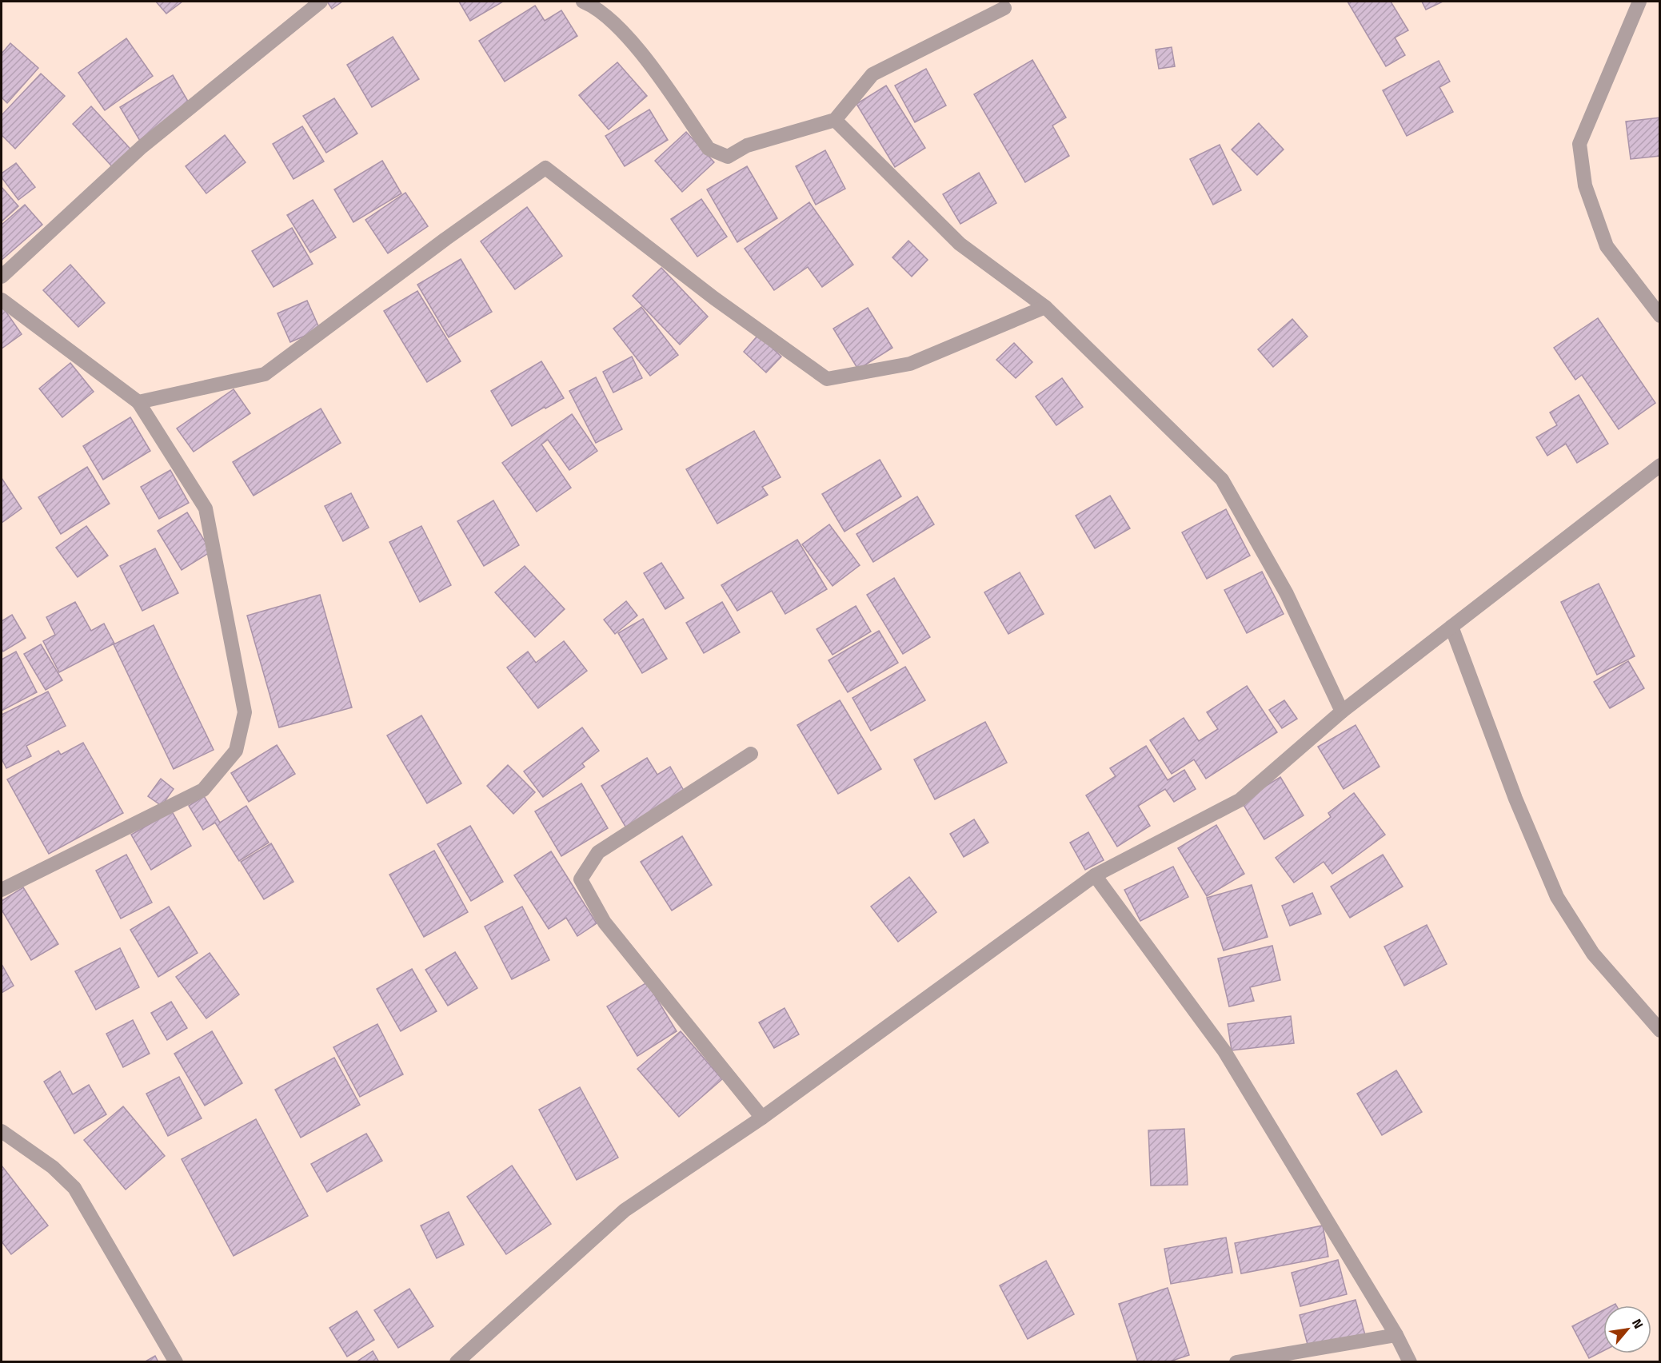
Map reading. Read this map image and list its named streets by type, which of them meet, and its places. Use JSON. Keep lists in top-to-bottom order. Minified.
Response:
{"north":"top right"}
